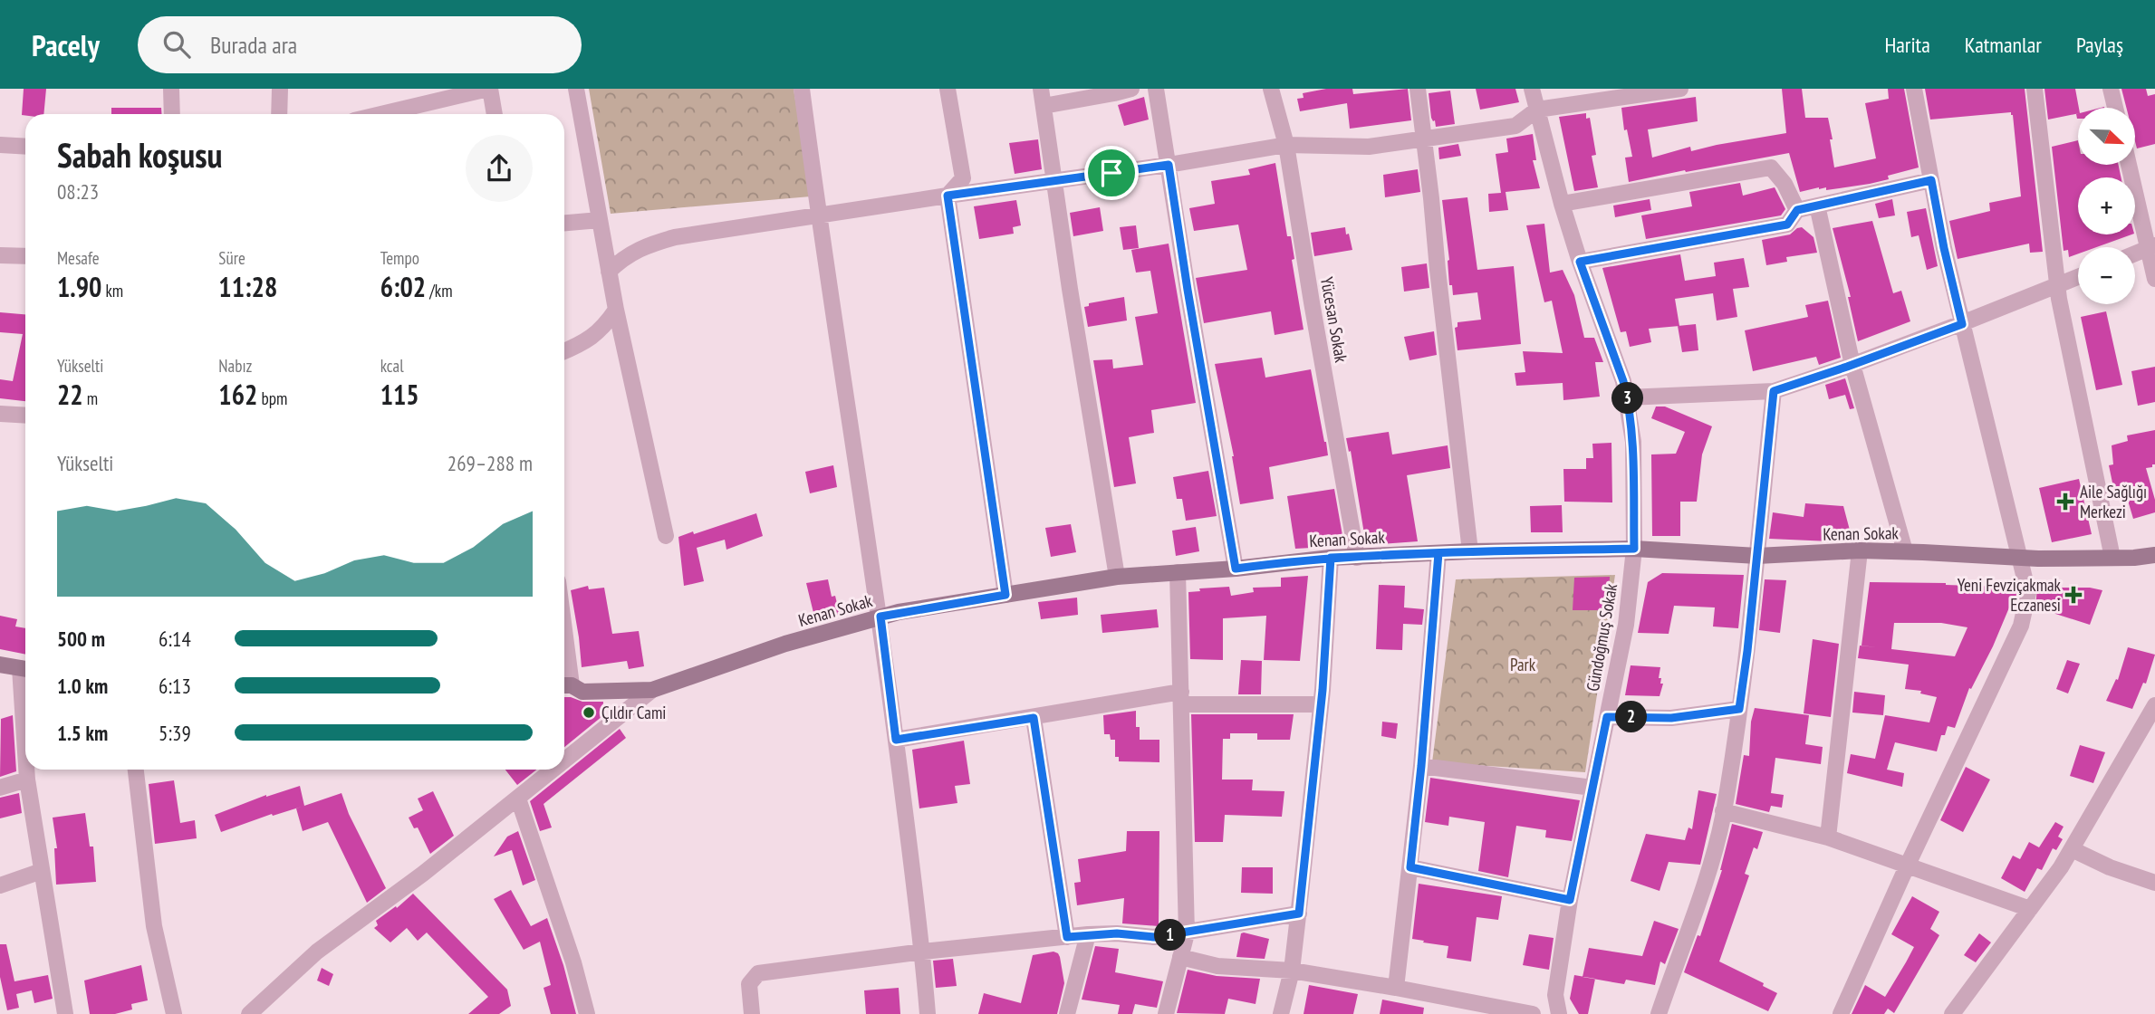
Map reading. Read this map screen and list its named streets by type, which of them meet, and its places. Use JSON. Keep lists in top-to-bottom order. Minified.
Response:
{"streets":{"street":["Yücesan Sokak","Kenan Sokak","Gündoğmuş Sokak"]},"crossings":[["Yücesan Sokak","Kenan Sokak"],["Kenan Sokak","Gündoğmuş Sokak"]],"parks":["Park"],"places":{"health":["Aile Sağlığı Merkezi","Yeni Fevziçakmak Eczanesi"],"other":["Çıldır Cami"]},"north":"bottom right","page":{"header":"Pacely","search":"Burada ara","nav":["Harita","Katmanlar","Paylaş"],"map_buttons":["+","−"],"heading":["Sabah koşusu","08:23"],"stats":[["Mesafe","1.90 km"],["Süre","11:28"],["Tempo","6:02 /km"],["Yükselti","22 m"],["Nabız","162 bpm"],["kcal","115"]],"pins":["3","2","1"],"chart":["Yükselti","269–288 m"],"list":[{"name":"500 m","note":"6:14"},{"name":"1.0 km","note":"6:13"},{"name":"1.5 km","note":"5:39"}]}}
